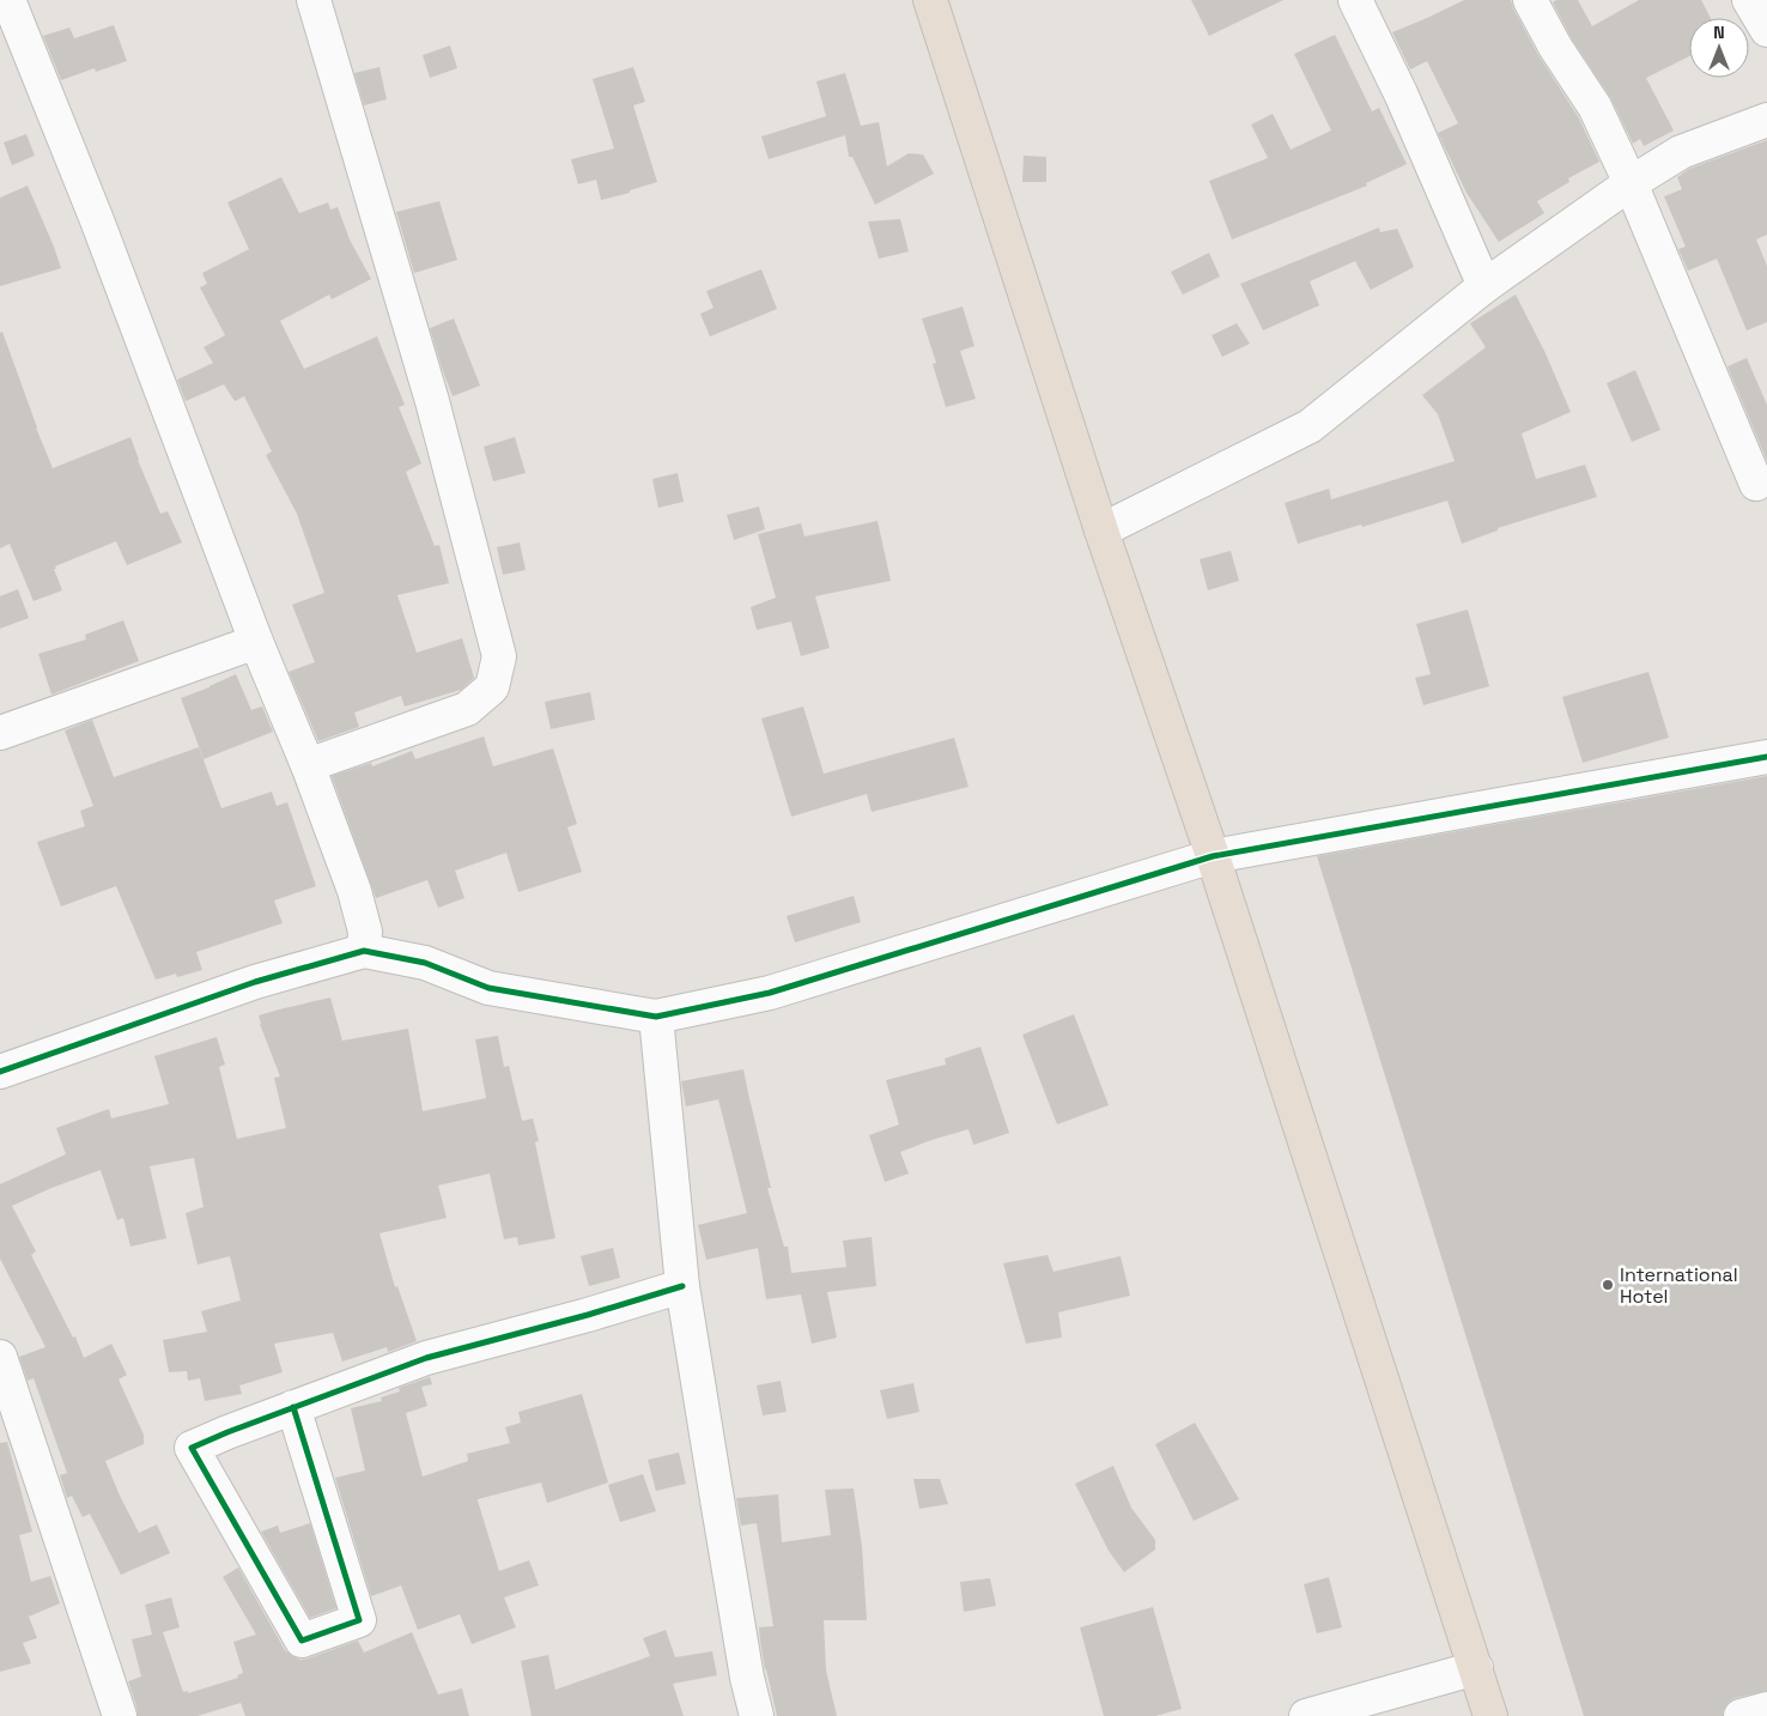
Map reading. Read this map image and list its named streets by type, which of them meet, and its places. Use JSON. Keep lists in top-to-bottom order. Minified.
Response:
{"places":["International Hotel"],"north":"top"}
